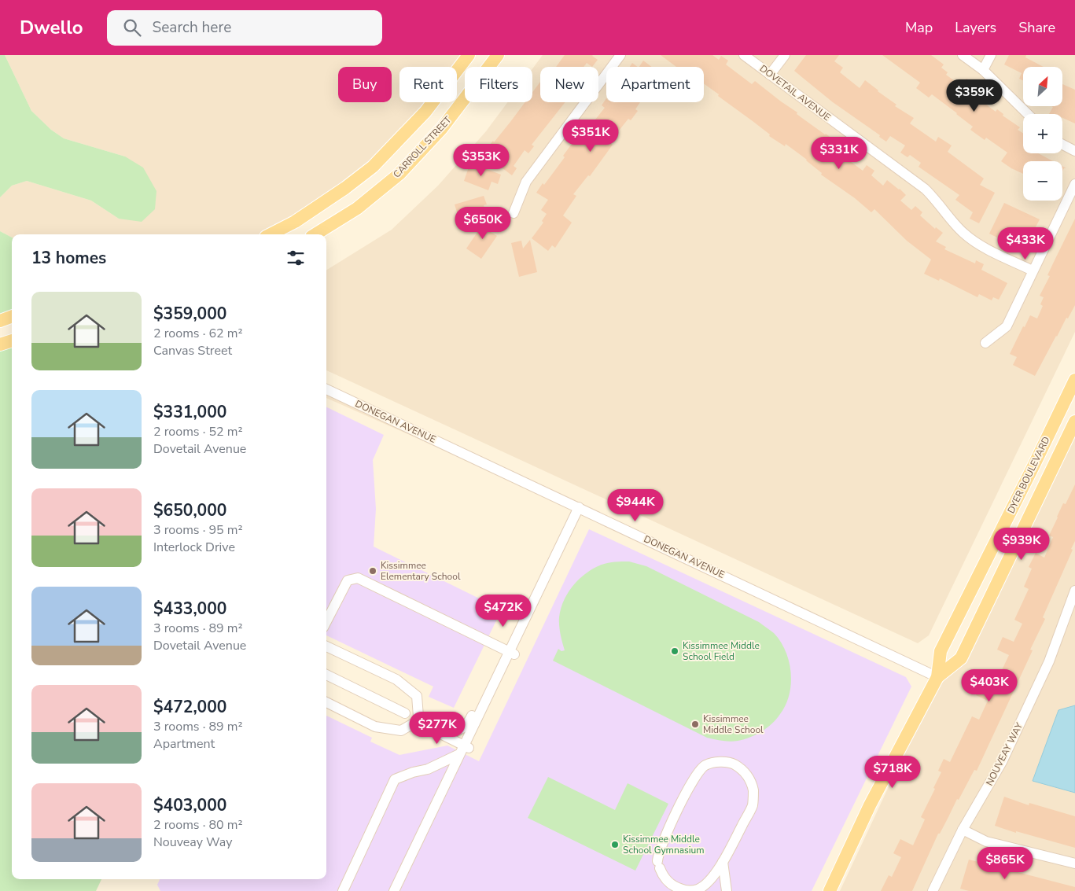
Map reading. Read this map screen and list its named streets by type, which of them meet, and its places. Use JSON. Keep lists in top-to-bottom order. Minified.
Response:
{"streets":{"main road":["CARROLL STREET","DYER BOULEVARD"],"street":["DOVETAIL AVENUE","DONEGAN AVENUE","NOUVEAY WAY"]},"crossings":[["DONEGAN AVENUE","DYER BOULEVARD"]],"places":["Kissimmee Elementary School","Kissimmee Middle School Field","Kissimmee Middle School","Kissimmee Middle School Gymnasium"],"north":"top right","page":{"header":"Dwello","search":"Search here","nav":["Map","Layers","Share"],"map_buttons":["+","−"],"chip":["Buy","Rent","Filters","New","Apartment"],"price":["$359K","$351K","$331K","$353K","$650K","$433K","$944K","$939K","$472K","$403K","$277K","$718K","$865K"],"heading":"13 homes","list":[{"name":"$359,000","note":"2 rooms · 62 m² · Canvas Street"},{"name":"$331,000","note":"2 rooms · 52 m² · Dovetail Avenue"},{"name":"$650,000","note":"3 rooms · 95 m² · Interlock Drive"},{"name":"$433,000","note":"3 rooms · 89 m² · Dovetail Avenue"},{"name":"$472,000","note":"3 rooms · 89 m² · Apartment"},{"name":"$403,000","note":"2 rooms · 80 m² · Nouveay Way"}]}}
